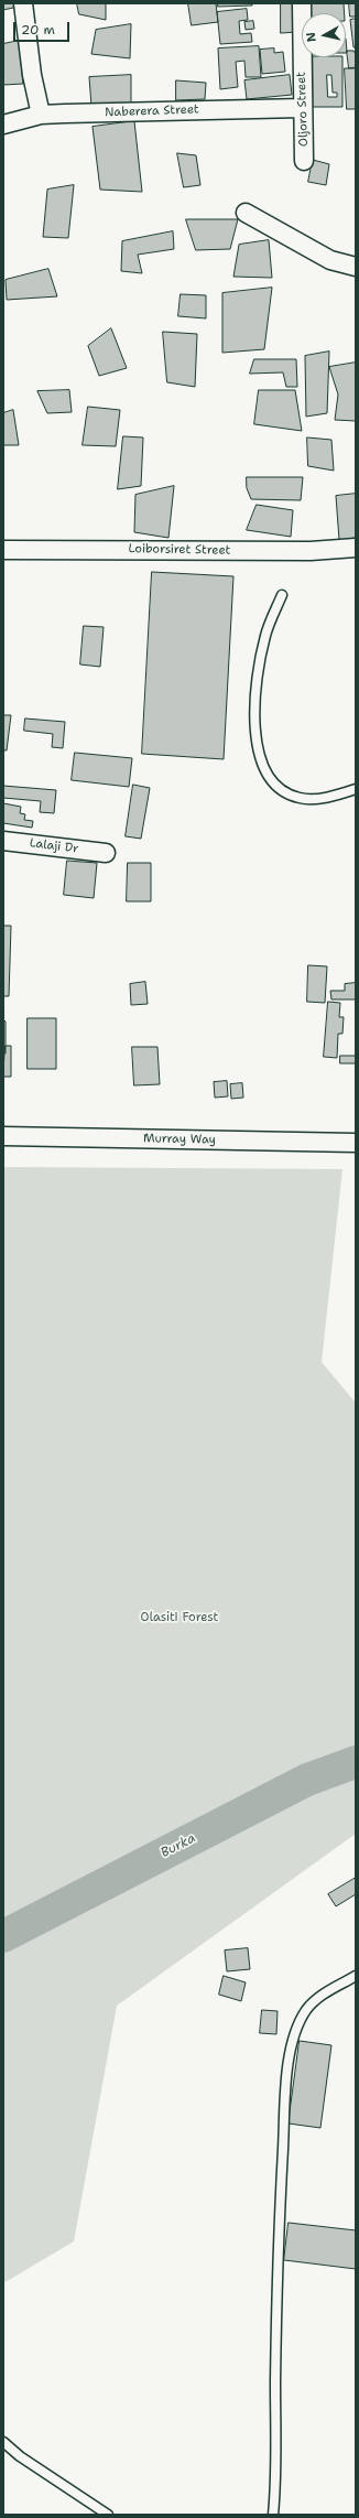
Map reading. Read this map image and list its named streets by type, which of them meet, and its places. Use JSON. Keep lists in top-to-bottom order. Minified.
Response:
{"streets":{"street":["Oljoro Street","Naberera Street","Loiborsiret Street","Lalaji Dr","Murray Way"]},"crossings":[["Oljoro Street","Naberera Street"]],"water":["Burka"],"parks":["Olasiti Forest"],"scale_bar":"20 m","north":"left"}
